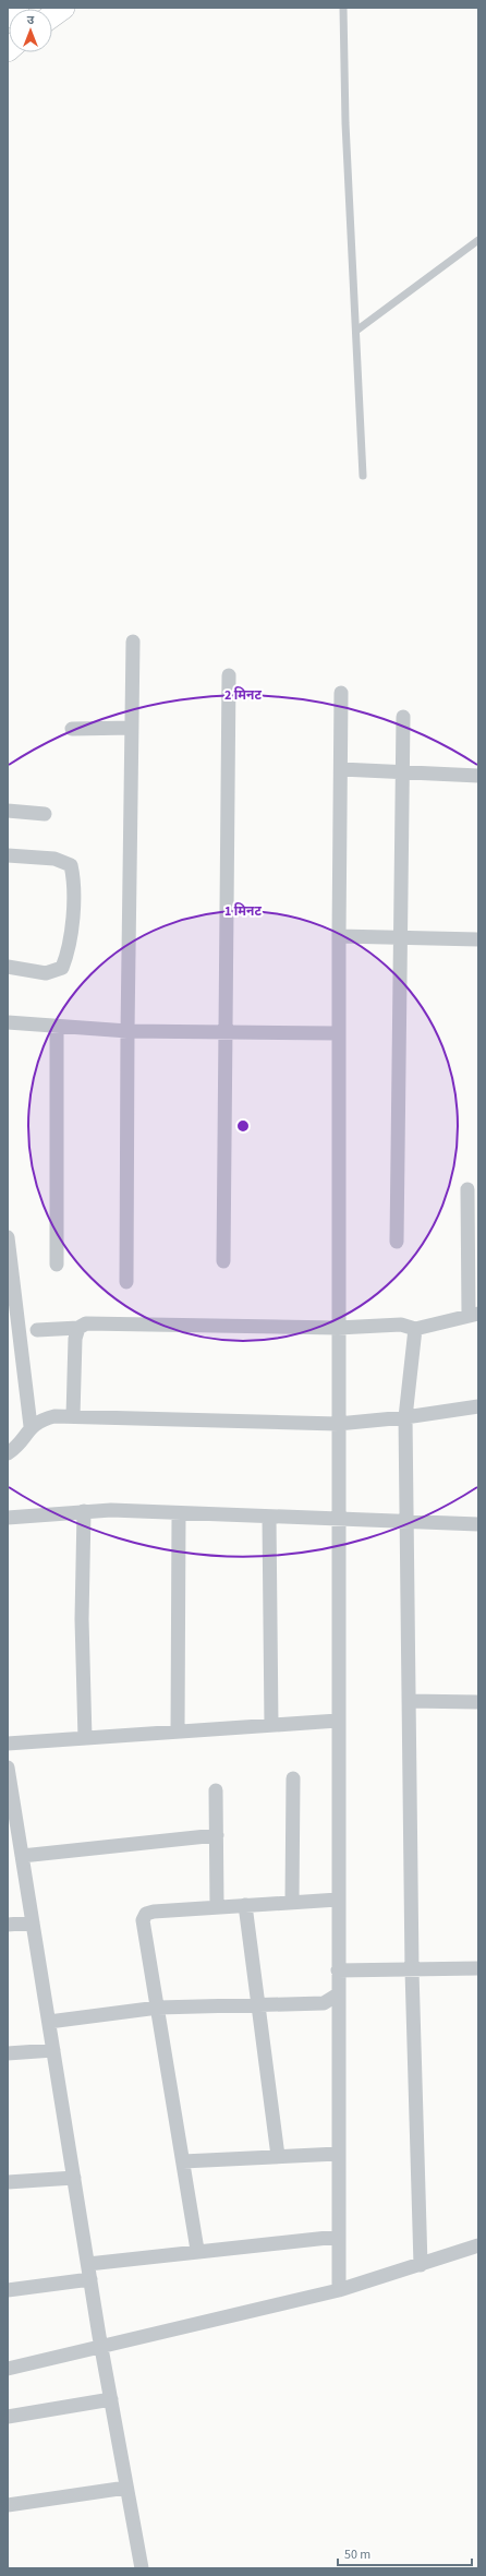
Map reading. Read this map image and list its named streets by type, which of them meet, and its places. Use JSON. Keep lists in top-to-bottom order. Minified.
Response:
{"scale_bar":"50 m","north":"top","rings":["2 मिनट","1 मिनट"]}
